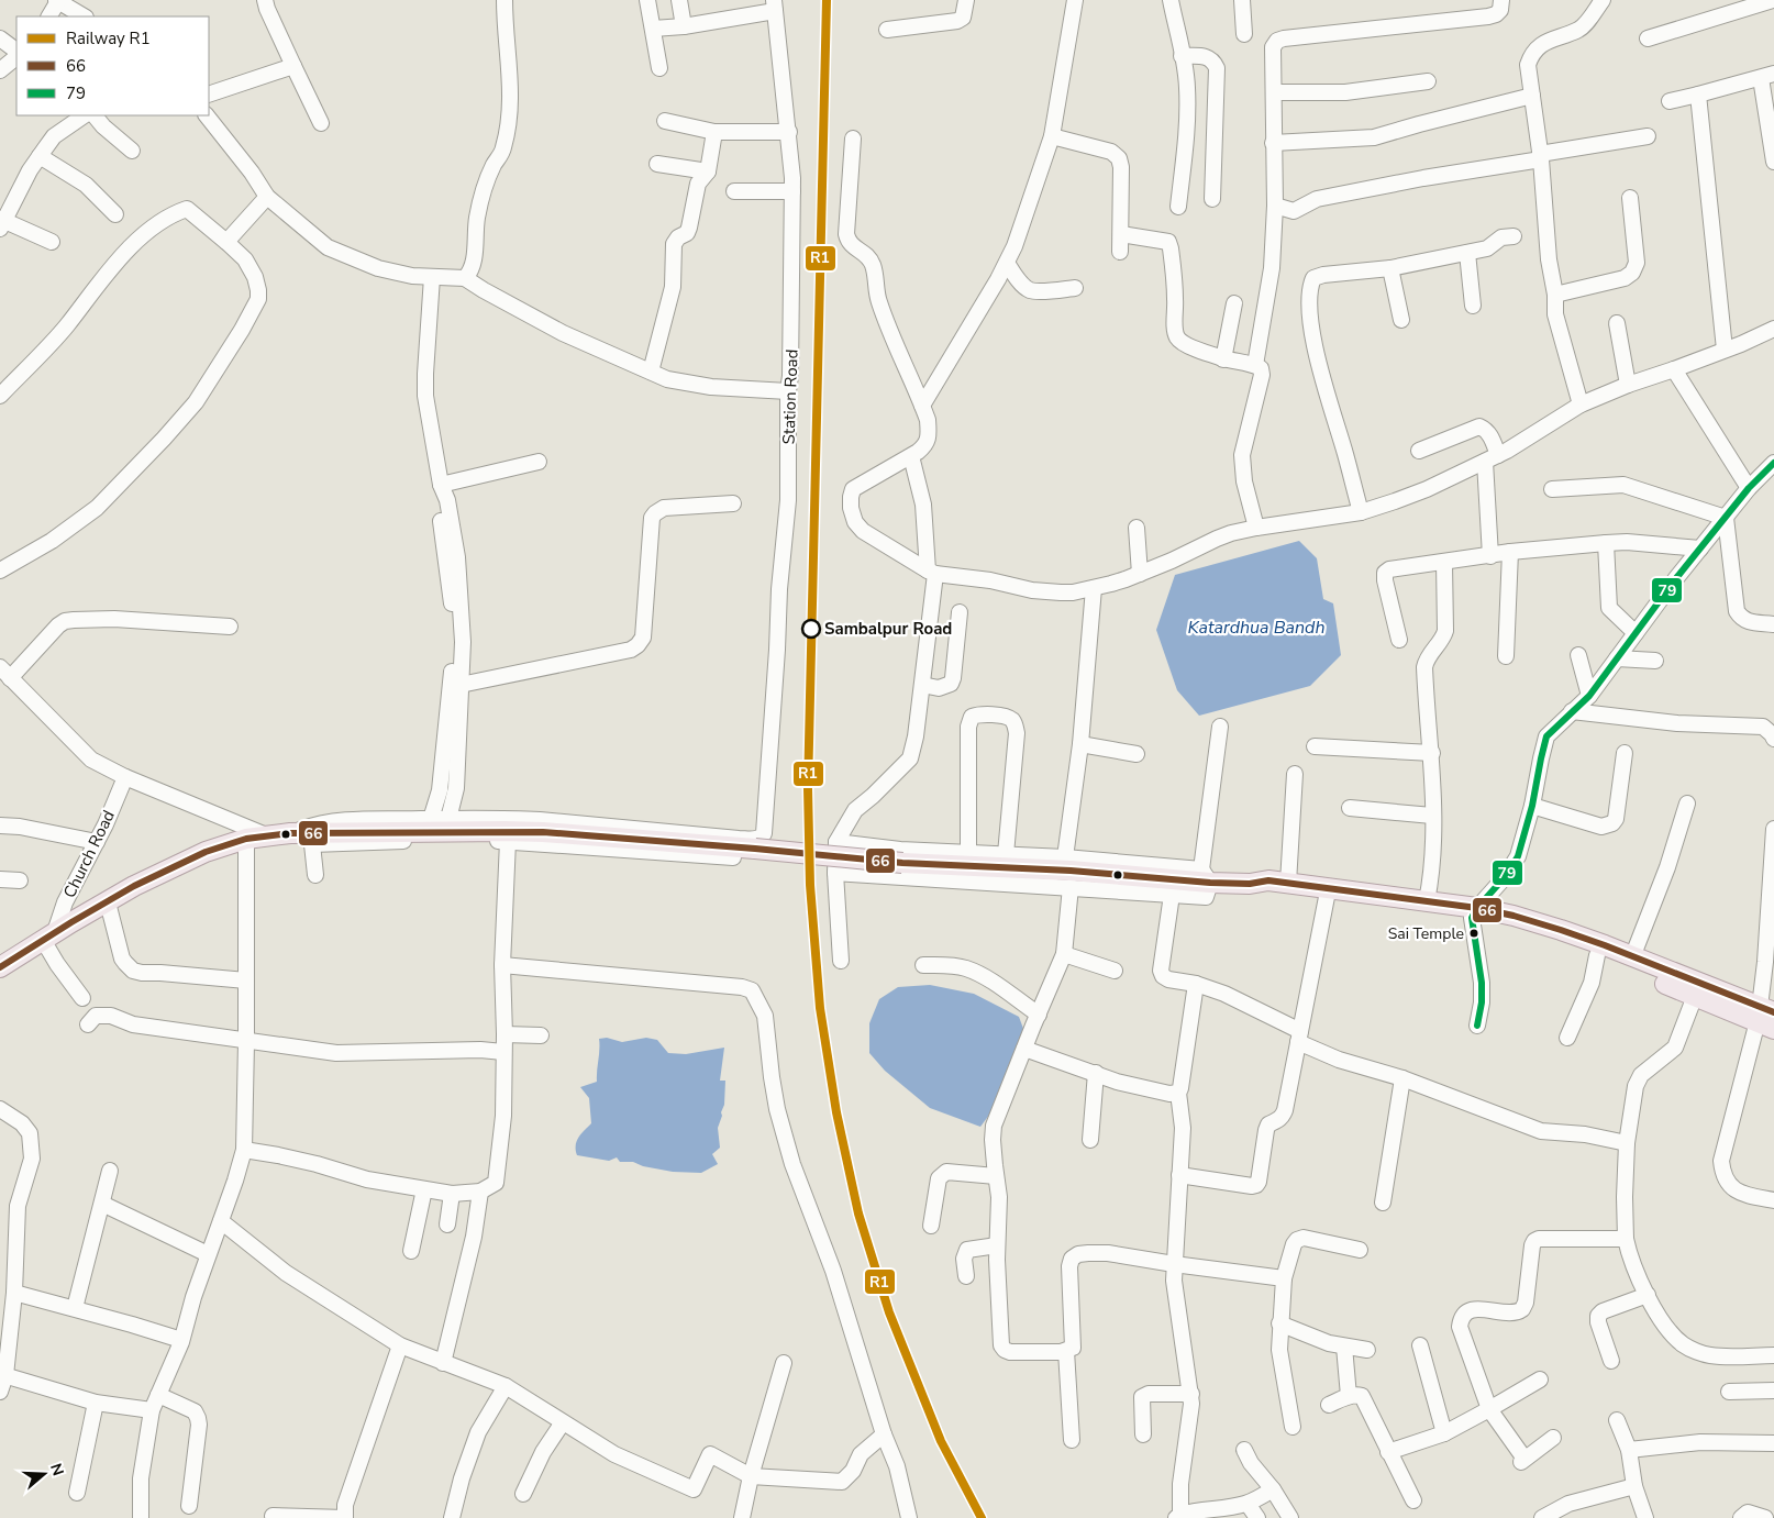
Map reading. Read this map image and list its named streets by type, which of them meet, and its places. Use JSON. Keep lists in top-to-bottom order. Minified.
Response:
{"streets":{"street":["Station Road","Church Road"]},"water":["Katardhua Bandh"],"places":["Sambalpur Road","Sai Temple"],"lines":["rail line R1","transit line 79","transit line 66"],"legend":["Railway R1","66","79"],"north":"right"}
